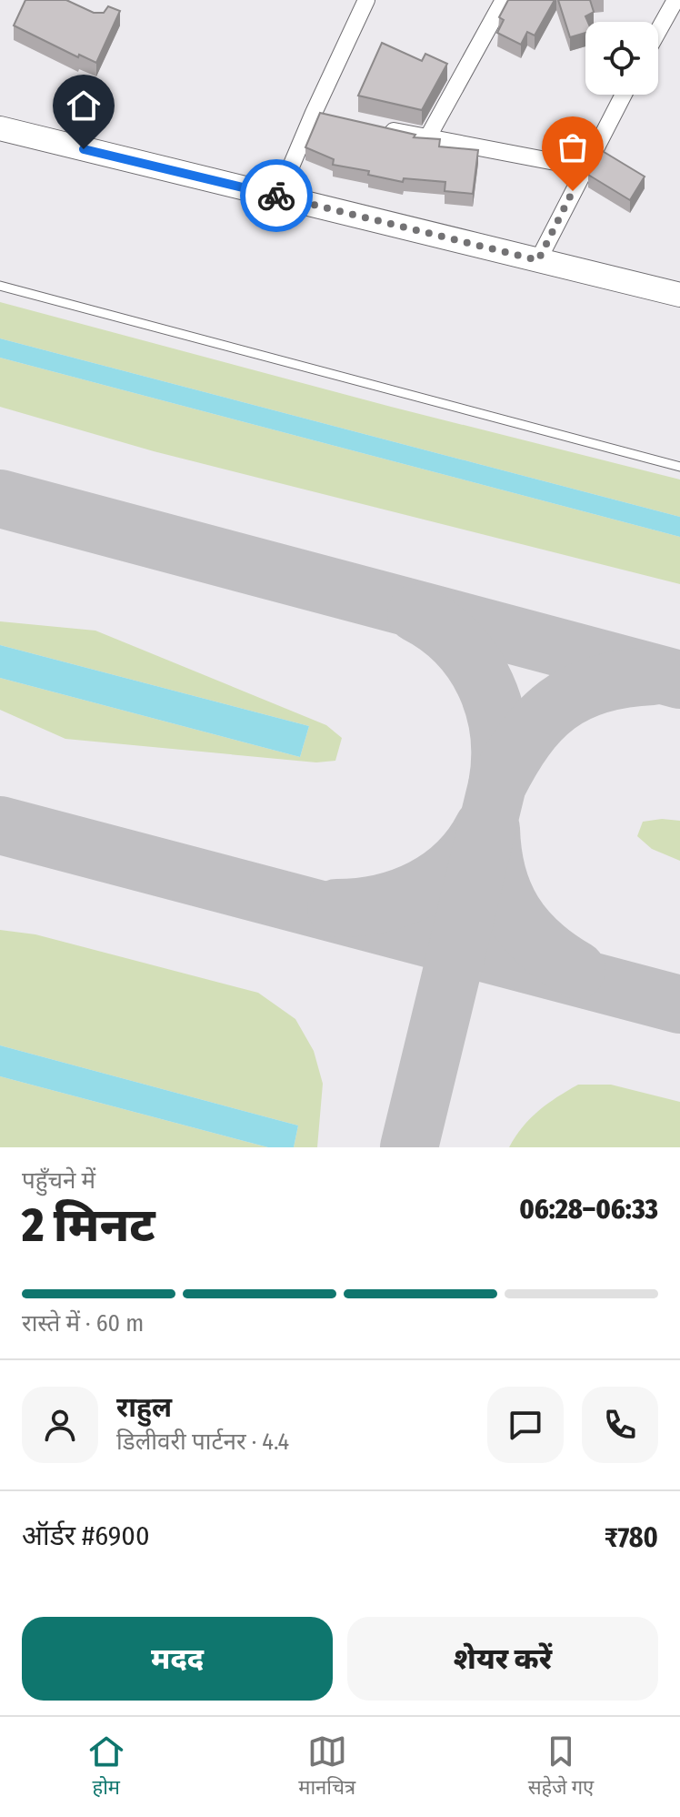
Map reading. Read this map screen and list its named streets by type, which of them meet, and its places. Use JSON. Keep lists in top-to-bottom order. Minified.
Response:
{"page":{"heading":["2 मिनट","पहुँचने में","06:28–06:33"],"panel":["राहुल","डिलीवरी पार्टनर · 4.4","ऑर्डर #6900","₹780"],"bar":"रास्ते में · 60 m","buttons":["मदद","शेयर करें"],"tabs":["होम","मानचित्र","सहेजे गए"]}}
